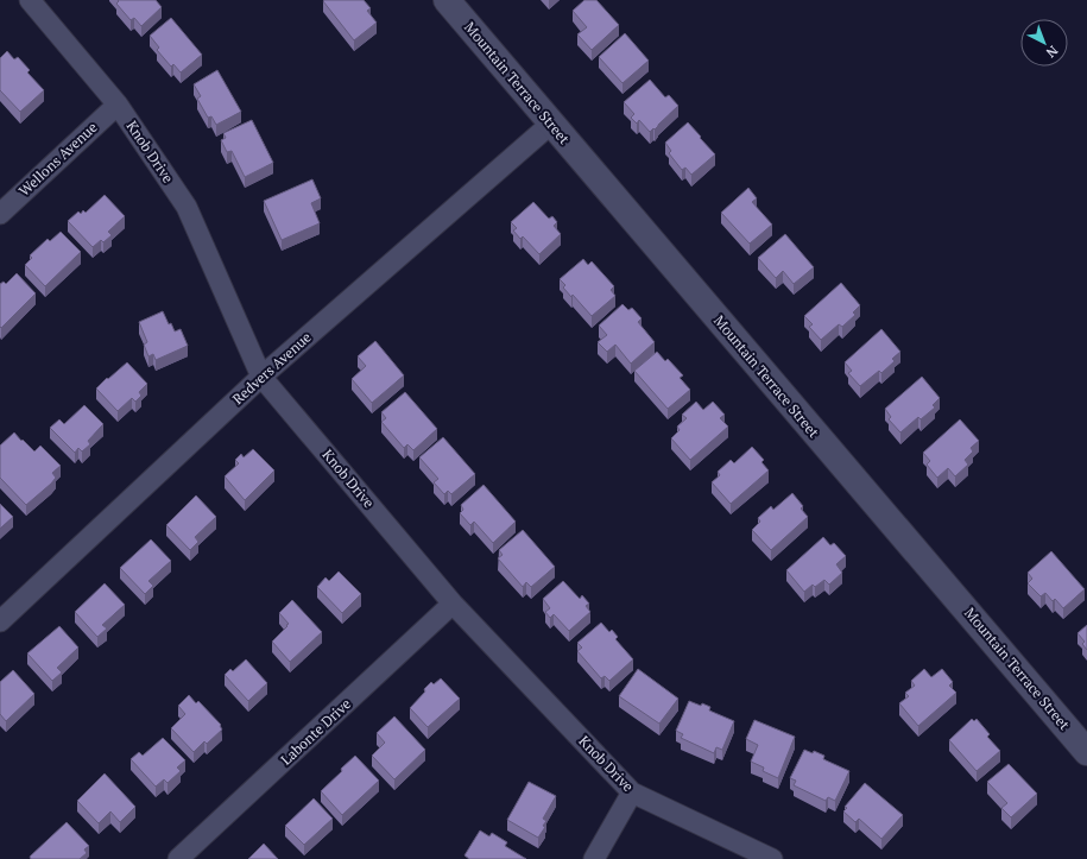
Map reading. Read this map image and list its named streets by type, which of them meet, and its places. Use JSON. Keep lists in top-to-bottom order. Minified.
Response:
{"streets":{"street":["Mountain Terrace Street","Knob Drive","Wellons Avenue","Redvers Avenue","Labonte Drive"]},"crossings":[["Mountain Terrace Street","Redvers Avenue"],["Knob Drive","Wellons Avenue"],["Knob Drive","Redvers Avenue"],["Knob Drive","Labonte Drive"]],"north":"bottom right"}
